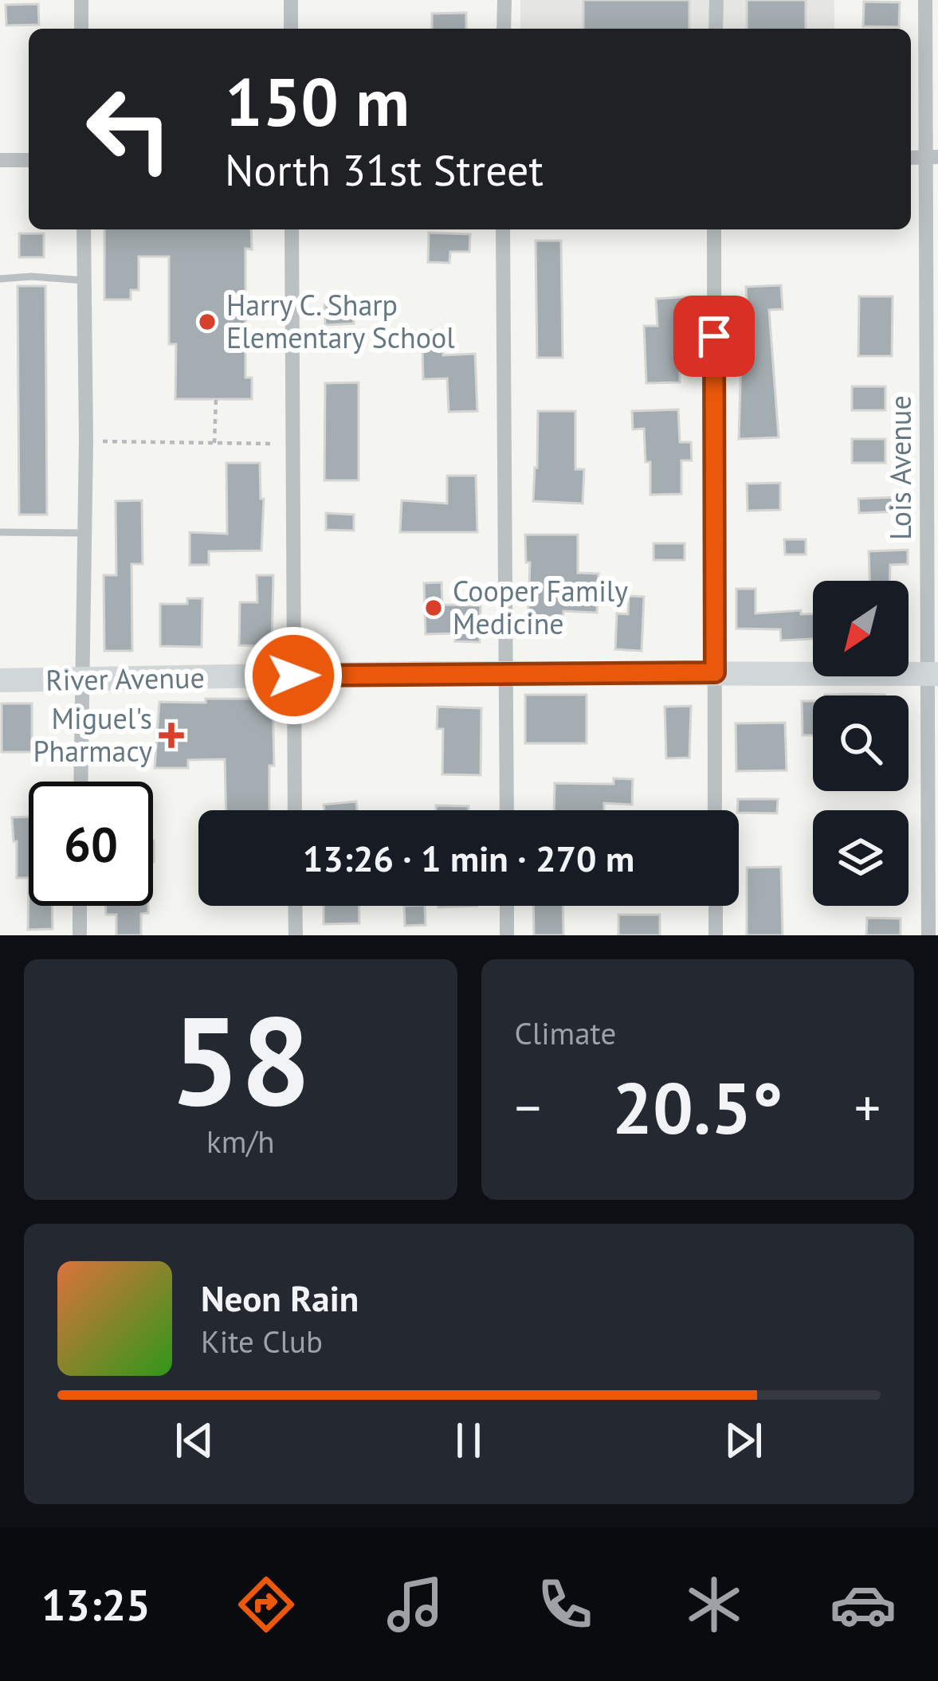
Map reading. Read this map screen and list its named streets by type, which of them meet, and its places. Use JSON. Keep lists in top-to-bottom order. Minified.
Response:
{"streets":{"main road":["River Avenue"],"street":["Lois Avenue"]},"crossings":[["Lois Avenue","River Avenue"]],"places":{"other":["Harry C. Sharp Elementary School","Cooper Family Medicine"],"health":["Miguel's Pharmacy"]},"north":"bottom left","page":{"turn":["150 m","North 31st Street"],"limit":"60","trip":"13:26 · 1 min · 270 m","tile":[["58","km/h"],"Climate"],"heat":["−","20.5°","+"],"song":["Neon Rain","Kite Club"],"tabs":"13:25"}}
